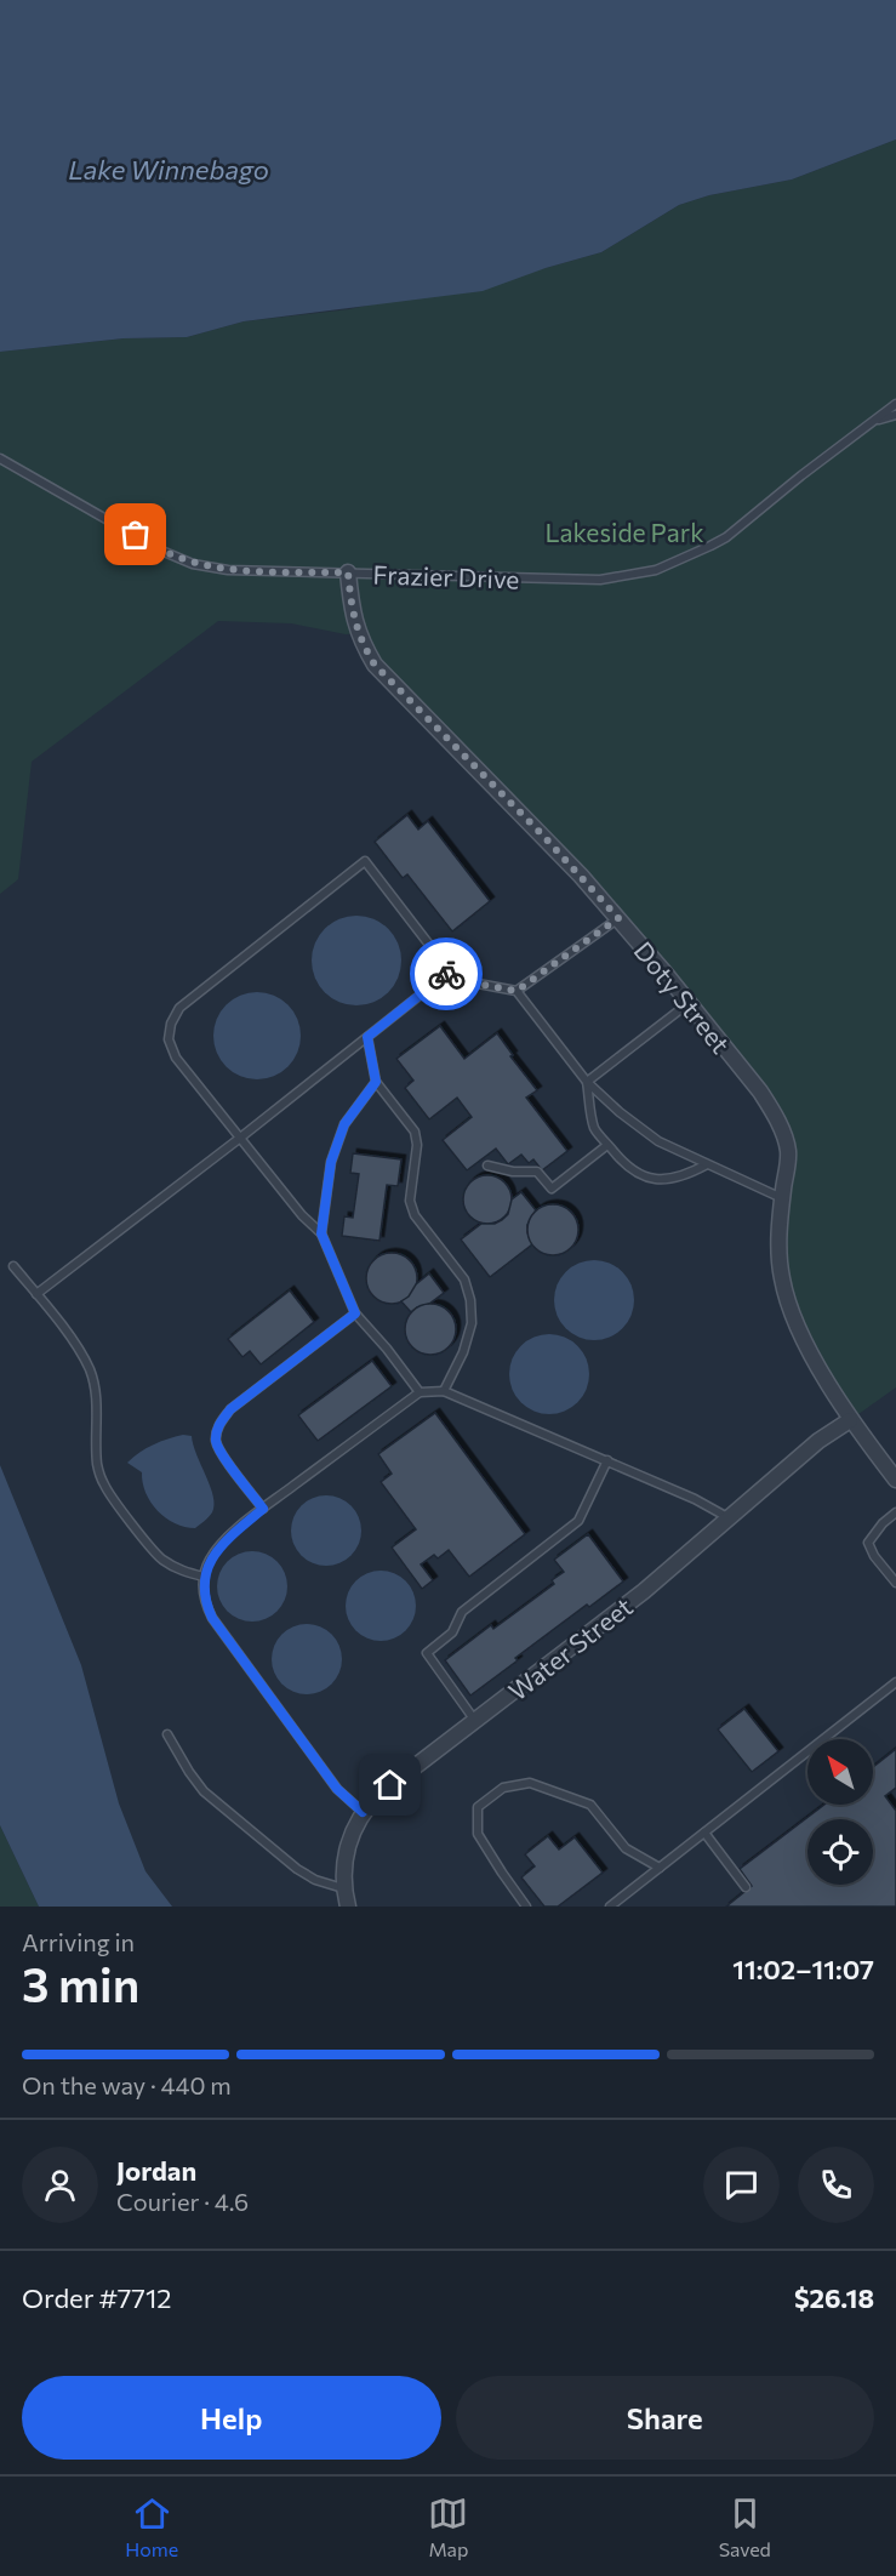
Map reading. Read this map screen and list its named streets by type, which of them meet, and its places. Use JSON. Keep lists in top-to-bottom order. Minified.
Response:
{"streets":{"street":["Doty Street","Water Street"],"lane":["Frazier Drive"]},"crossings":[["Frazier Drive","Doty Street"],["Doty Street","Water Street"]],"water":["Lake Winnebago"],"parks":["Lakeside Park"],"north":"top left","page":{"heading":["3 min","Arriving in","11:02–11:07"],"panel":["Jordan","Courier · 4.6","Order #7712","$26.18"],"bar":"On the way · 440 m","buttons":["Help","Share"],"tabs":["Home","Map","Saved"]}}
